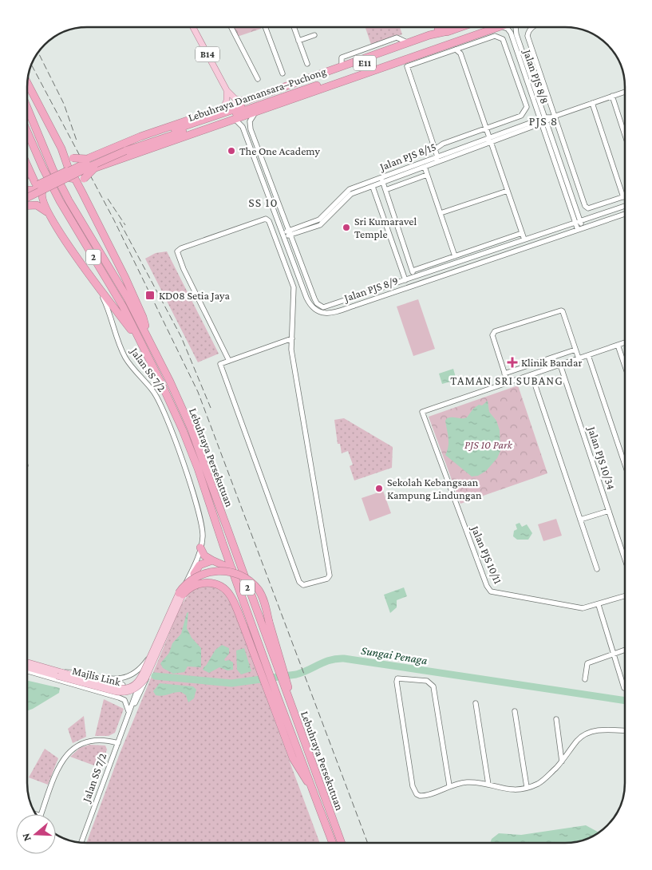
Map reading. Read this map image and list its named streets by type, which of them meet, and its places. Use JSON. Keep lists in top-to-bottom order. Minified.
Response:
{"streets":{"highway":["E11","Lebuhraya Damansara–Puchong","2","Lebuhraya Persekutuan"],"main road":["B14","Majlis Link"],"street":["Jalan PJS 8/8","Jalan PJS 8/15","Jalan PJS 8/9","Jalan SS 7/2","Jalan PJS 10/34","Jalan PJS 10/11"]},"crossings":[["Jalan PJS 8/8","Jalan PJS 8/15"],["Jalan PJS 8/8","Jalan PJS 8/9"]],"districts":["PJS 8","SS 10","TAMAN SRI SUBANG"],"water":["Sungai Penaga"],"parks":["PJS 10 Park"],"places":{"other":["The One Academy","Sri Kumaravel Temple","Sekolah Kebangsaan Kampung Lindungan"],"transit":["KD08 Setia Jaya"],"health":["Klinik Bandar"]},"north":"left"}
